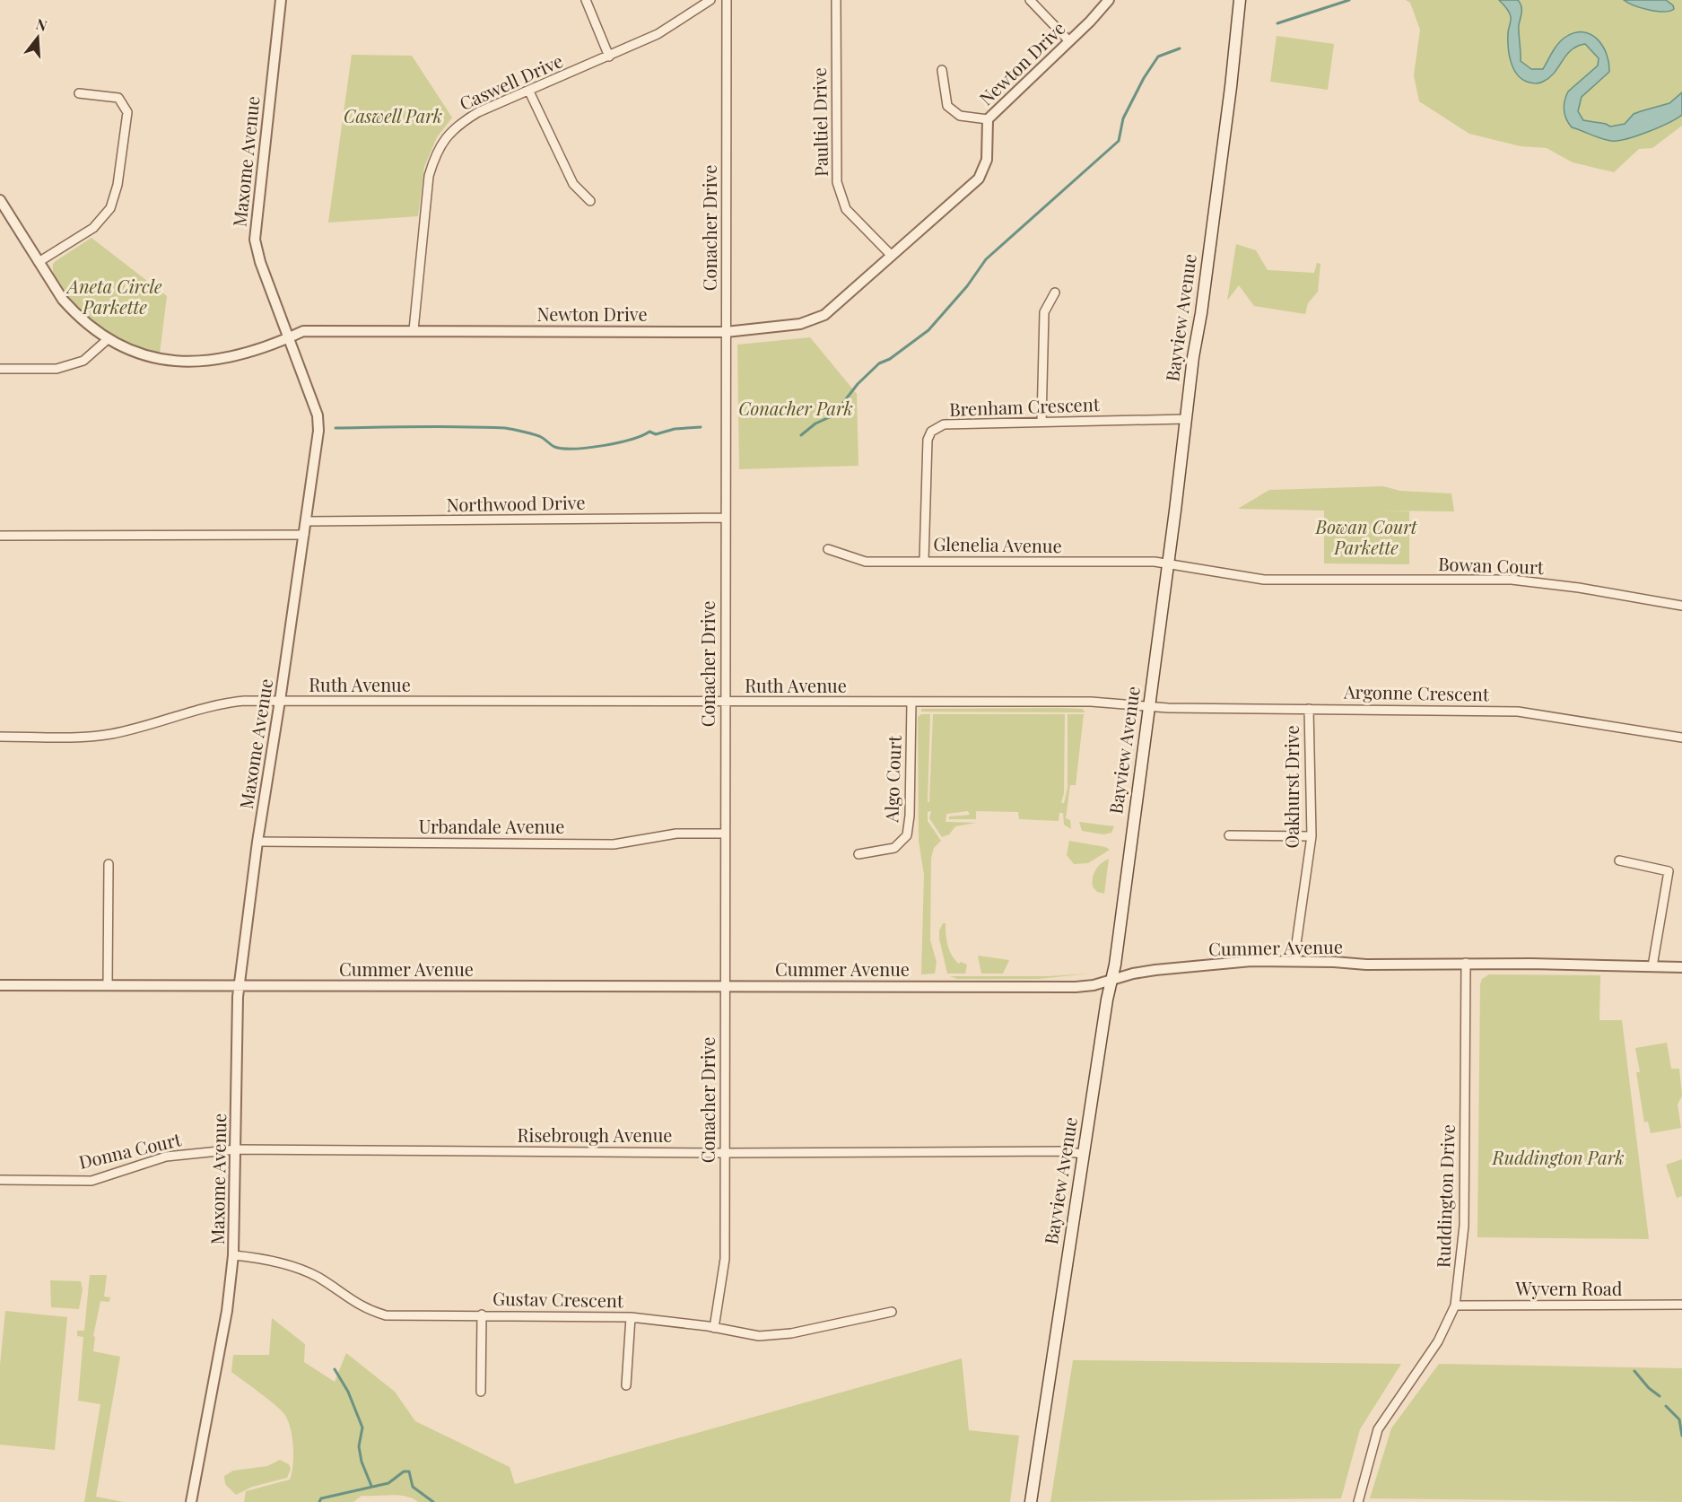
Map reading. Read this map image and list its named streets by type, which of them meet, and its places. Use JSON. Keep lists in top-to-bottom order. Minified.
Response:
{"streets":{"main road":["Bayview Avenue"],"street":["Newton Drive","Caswell Drive","Paultiel Drive","Maxome Avenue","Conacher Drive","Brenham Crescent","Northwood Drive","Glenelia Avenue","Bowan Court","Ruth Avenue","Argonne Crescent","Algo Court","Oakhurst Drive","Urbandale Avenue","Cummer Avenue","Risebrough Avenue","Donna Court","Ruddington Drive","Wyvern Road","Gustav Crescent"]},"crossings":[["Newton Drive","Caswell Drive"],["Newton Drive","Paultiel Drive"],["Newton Drive","Maxome Avenue"],["Newton Drive","Conacher Drive"],["Maxome Avenue","Northwood Drive"],["Maxome Avenue","Ruth Avenue"],["Maxome Avenue","Urbandale Avenue"],["Maxome Avenue","Cummer Avenue"],["Maxome Avenue","Risebrough Avenue"],["Maxome Avenue","Donna Court"],["Maxome Avenue","Gustav Crescent"],["Conacher Drive","Northwood Drive"],["Conacher Drive","Ruth Avenue"],["Conacher Drive","Urbandale Avenue"],["Conacher Drive","Cummer Avenue"],["Conacher Drive","Risebrough Avenue"],["Conacher Drive","Gustav Crescent"],["Bayview Avenue","Brenham Crescent"],["Bayview Avenue","Glenelia Avenue"],["Bayview Avenue","Bowan Court"],["Bayview Avenue","Ruth Avenue"],["Bayview Avenue","Argonne Crescent"],["Bayview Avenue","Cummer Avenue"],["Bayview Avenue","Risebrough Avenue"],["Brenham Crescent","Glenelia Avenue"],["Glenelia Avenue","Bowan Court"],["Ruth Avenue","Argonne Crescent"],["Ruth Avenue","Algo Court"],["Argonne Crescent","Oakhurst Drive"],["Oakhurst Drive","Cummer Avenue"],["Cummer Avenue","Ruddington Drive"],["Risebrough Avenue","Donna Court"],["Ruddington Drive","Wyvern Road"]],"parks":["Caswell Park","Aneta Circle Parkette","Conacher Park","Bowan Court Parkette","Ruddington Park"],"north":"top"}
